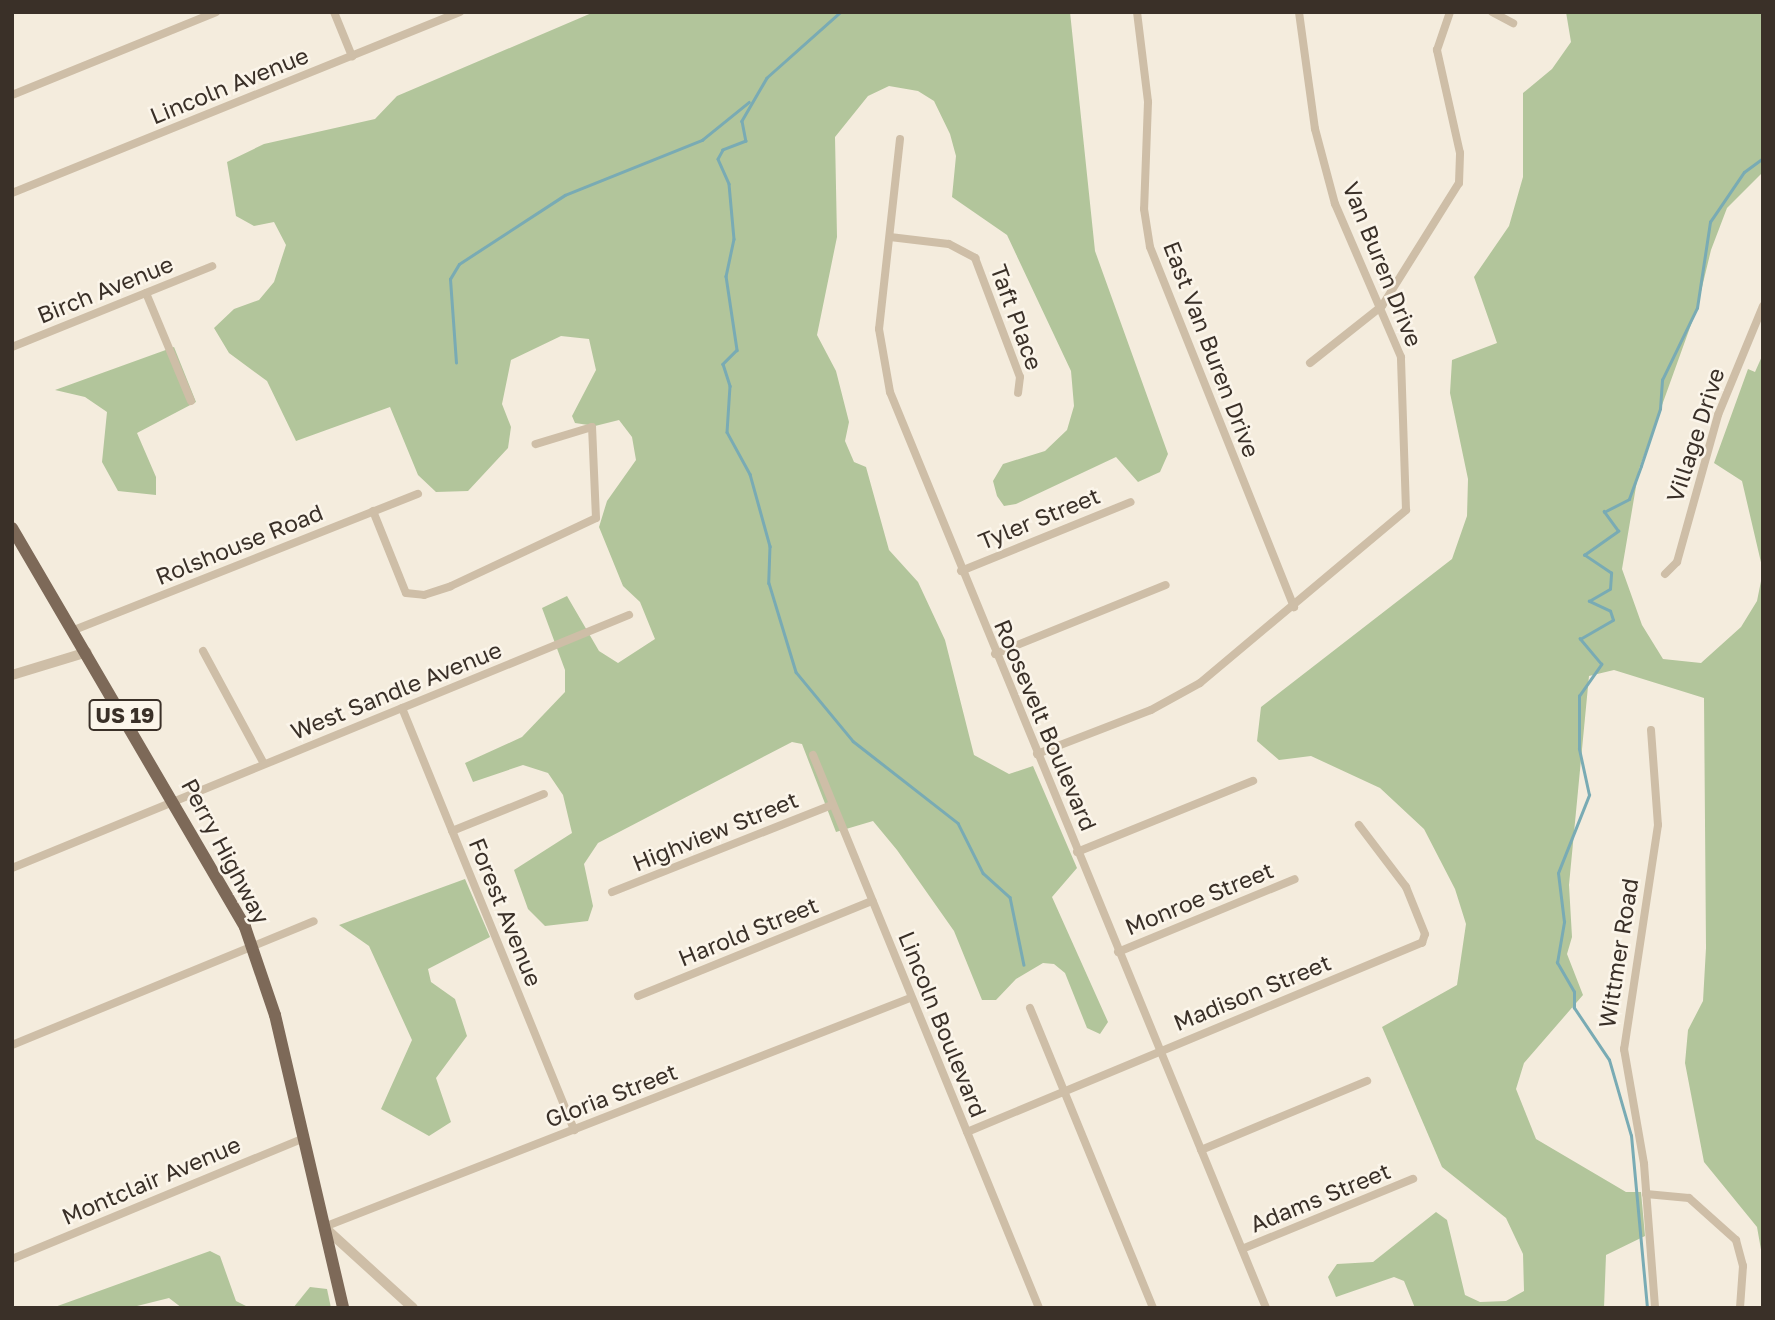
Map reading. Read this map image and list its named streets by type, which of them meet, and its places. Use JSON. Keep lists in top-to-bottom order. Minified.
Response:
{"streets":{"main road":["US 19","Perry Highway"],"street":["Lincoln Avenue","Van Buren Drive","Birch Avenue","Taft Place","East Van Buren Drive","Village Drive","Tyler Street","Rolshouse Road","West Sandle Avenue","Roosevelt Boulevard","Highview Street","Monroe Street","Forest Avenue","Harold Street","Wittmer Road","Madison Street","Lincoln Boulevard","Gloria Street","Montclair Avenue","Adams Street"]},"crossings":[["Van Buren Drive","East Van Buren Drive"],["Van Buren Drive","Roosevelt Boulevard"],["Taft Place","Roosevelt Boulevard"],["Tyler Street","Roosevelt Boulevard"],["Rolshouse Road","Perry Highway"],["West Sandle Avenue","Perry Highway"],["West Sandle Avenue","Forest Avenue"],["Roosevelt Boulevard","Monroe Street"],["Roosevelt Boulevard","Madison Street"],["Roosevelt Boulevard","Adams Street"],["Highview Street","Lincoln Boulevard"],["Perry Highway","Gloria Street"],["Perry Highway","Montclair Avenue"],["Forest Avenue","Gloria Street"],["Harold Street","Lincoln Boulevard"],["Madison Street","Lincoln Boulevard"],["Lincoln Boulevard","Gloria Street"]]}
